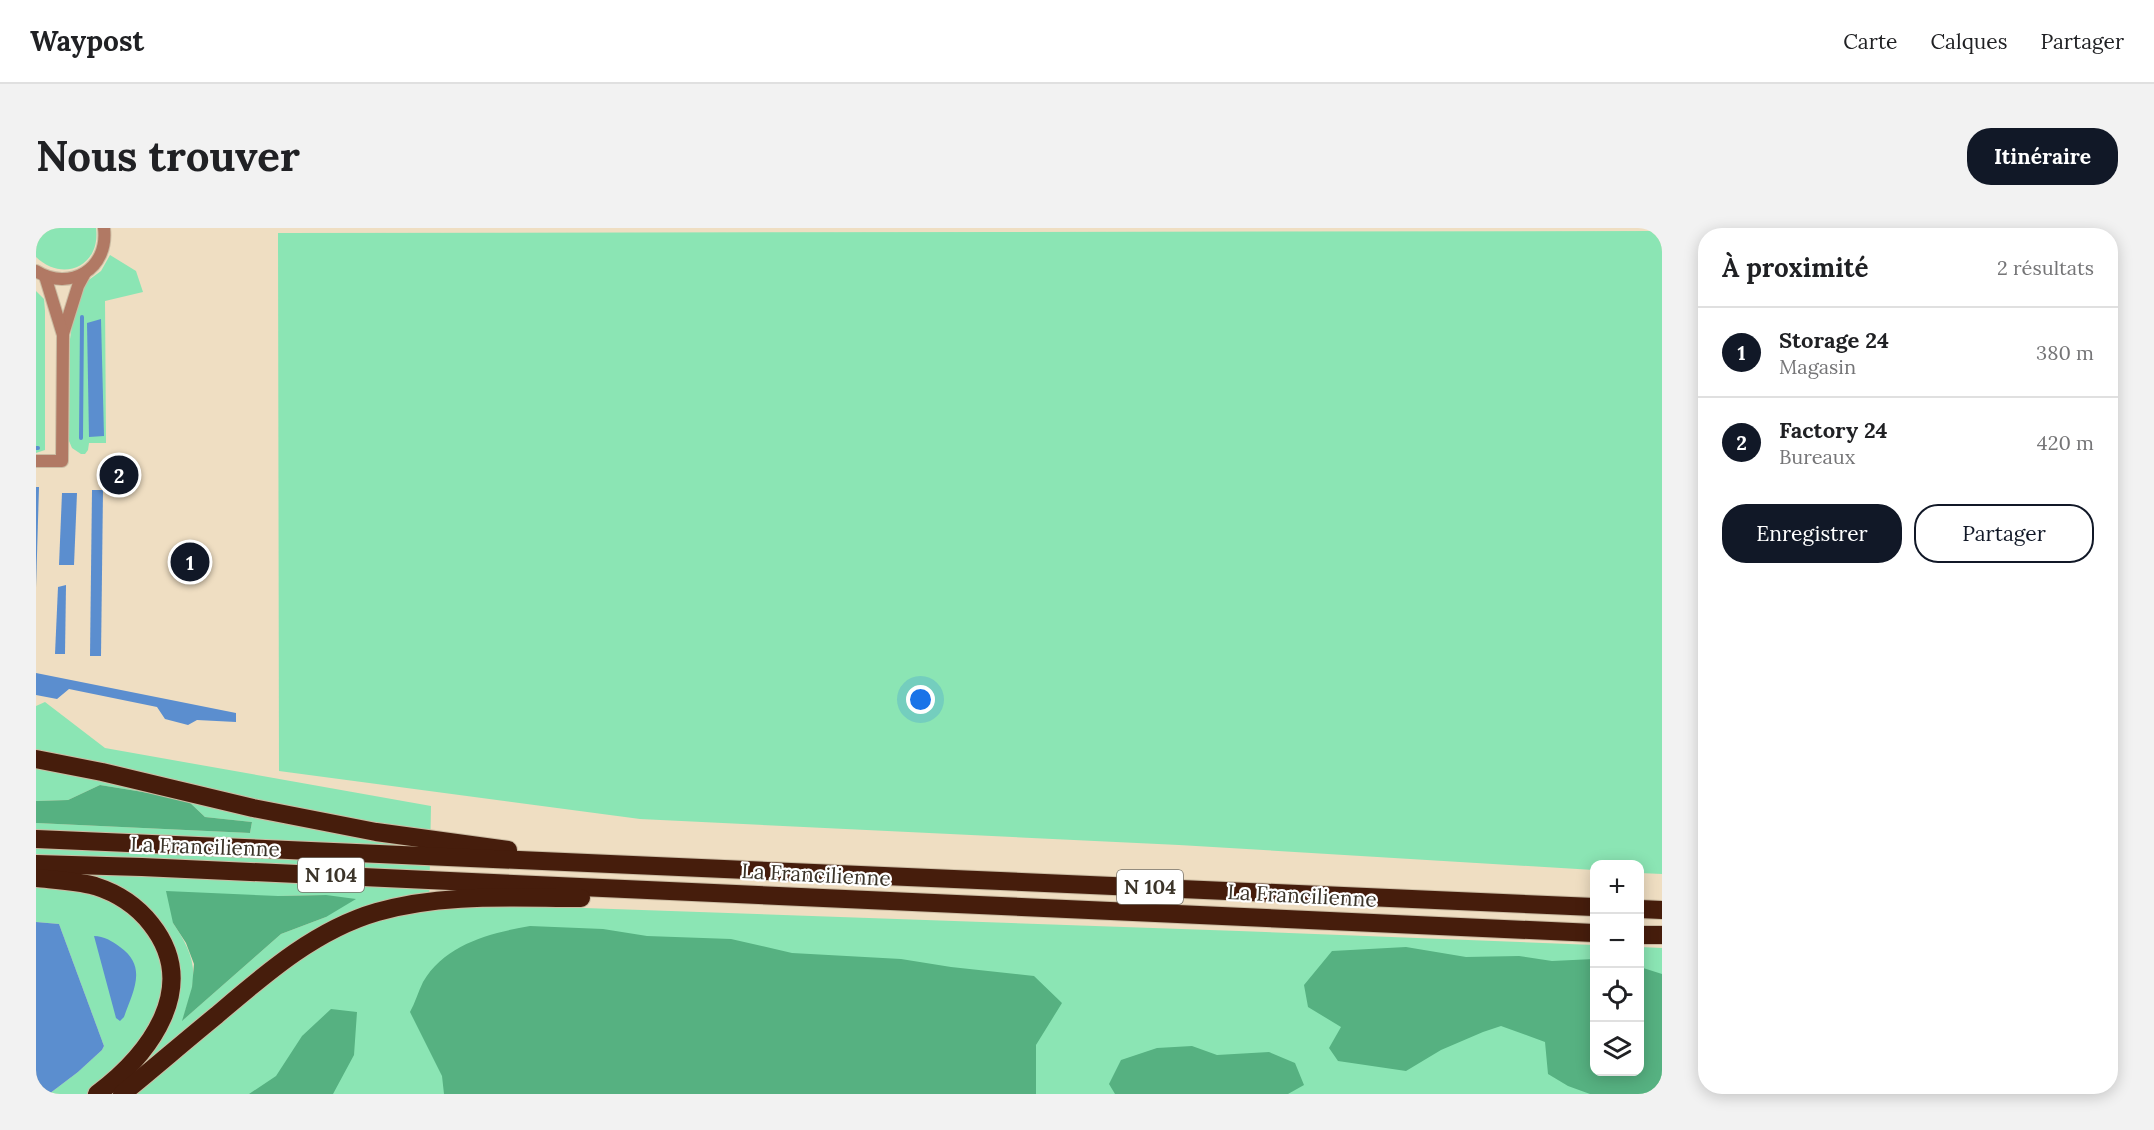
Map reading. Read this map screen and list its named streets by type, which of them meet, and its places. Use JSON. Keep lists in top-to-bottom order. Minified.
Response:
{"streets":{"highway":["La Francilienne","N 104"]},"page":{"header":"Waypost","nav":["Carte","Calques","Partager"],"buttons":["Itinéraire",["Enregistrer","Partager"]],"title":"Nous trouver","heading":["À proximité","2 résultats"],"list":[{"mark":"1","name":"Storage 24","note":"Magasin","value":"380 m"},{"mark":"2","name":"Factory 24","note":"Bureaux","value":"420 m"}],"pins":["2","1"],"map_buttons":["+","−"]}}
